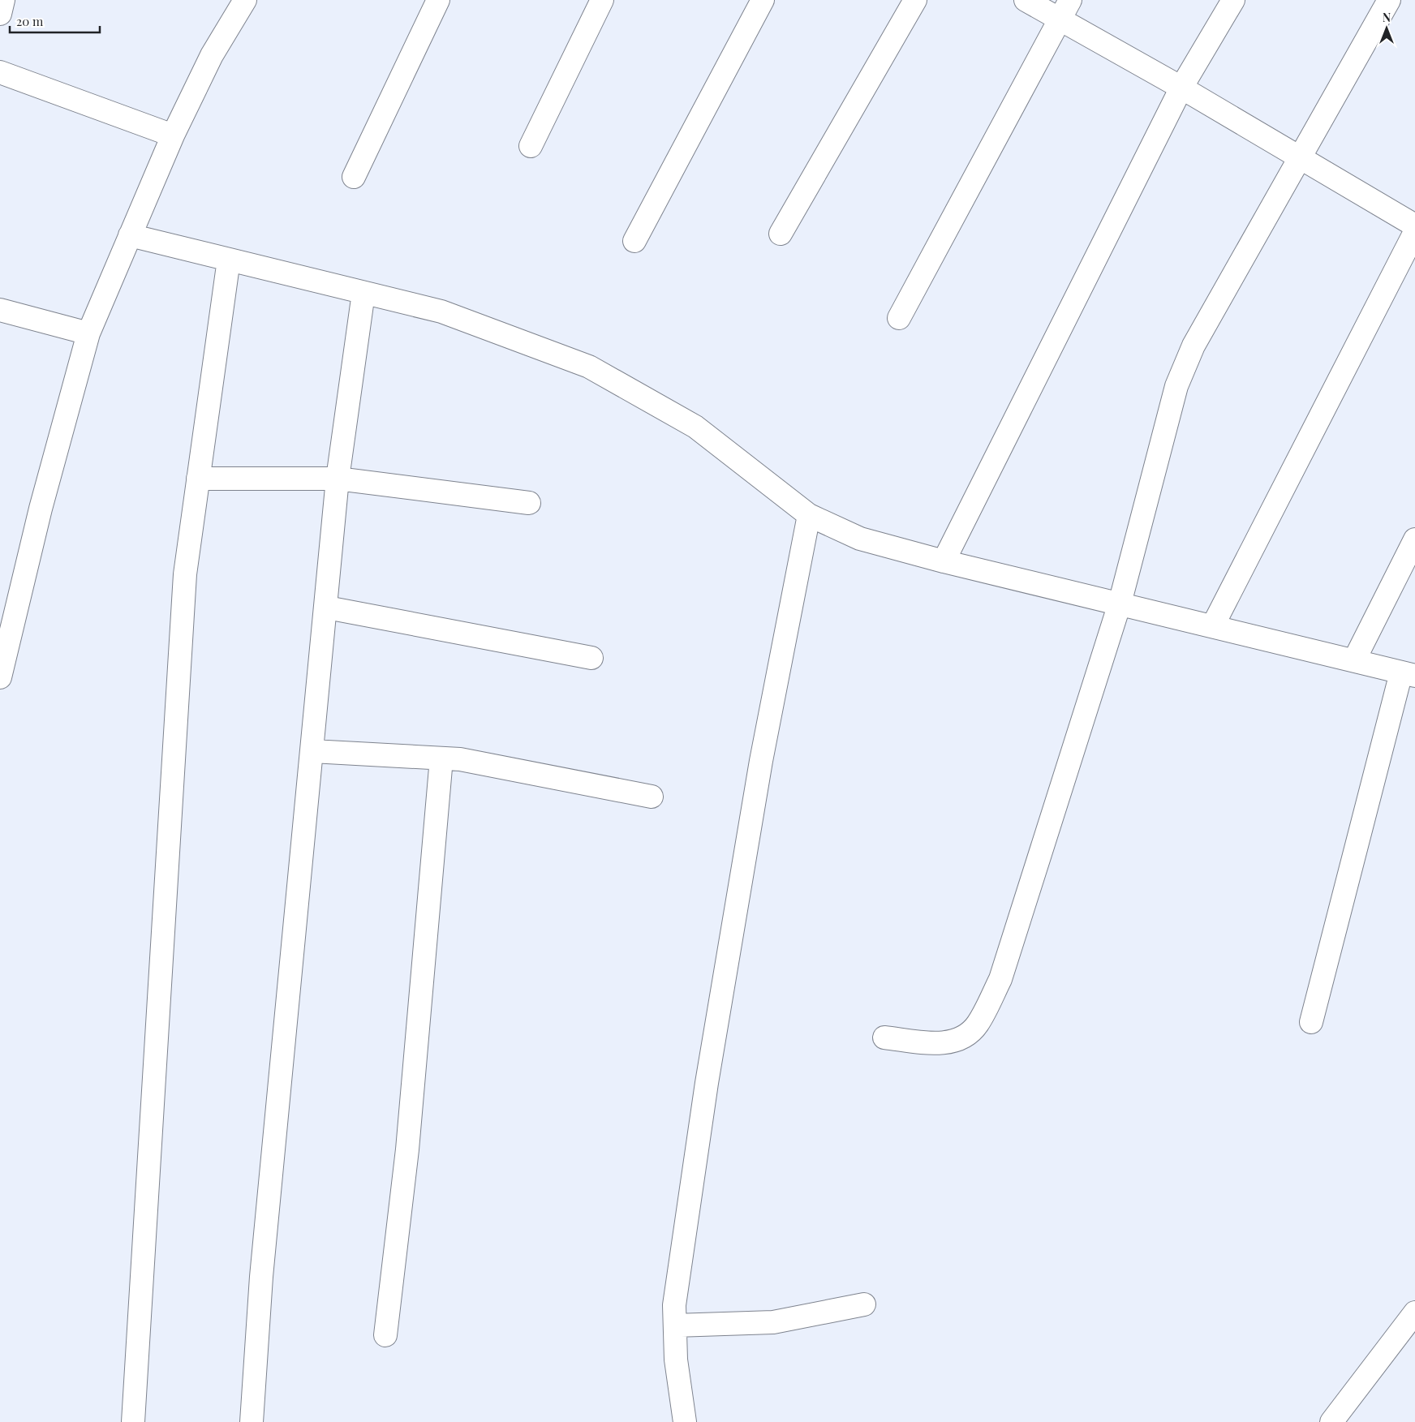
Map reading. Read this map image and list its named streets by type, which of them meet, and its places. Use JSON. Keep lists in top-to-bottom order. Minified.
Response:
{"scale_bar":"20 m","north":"top"}
